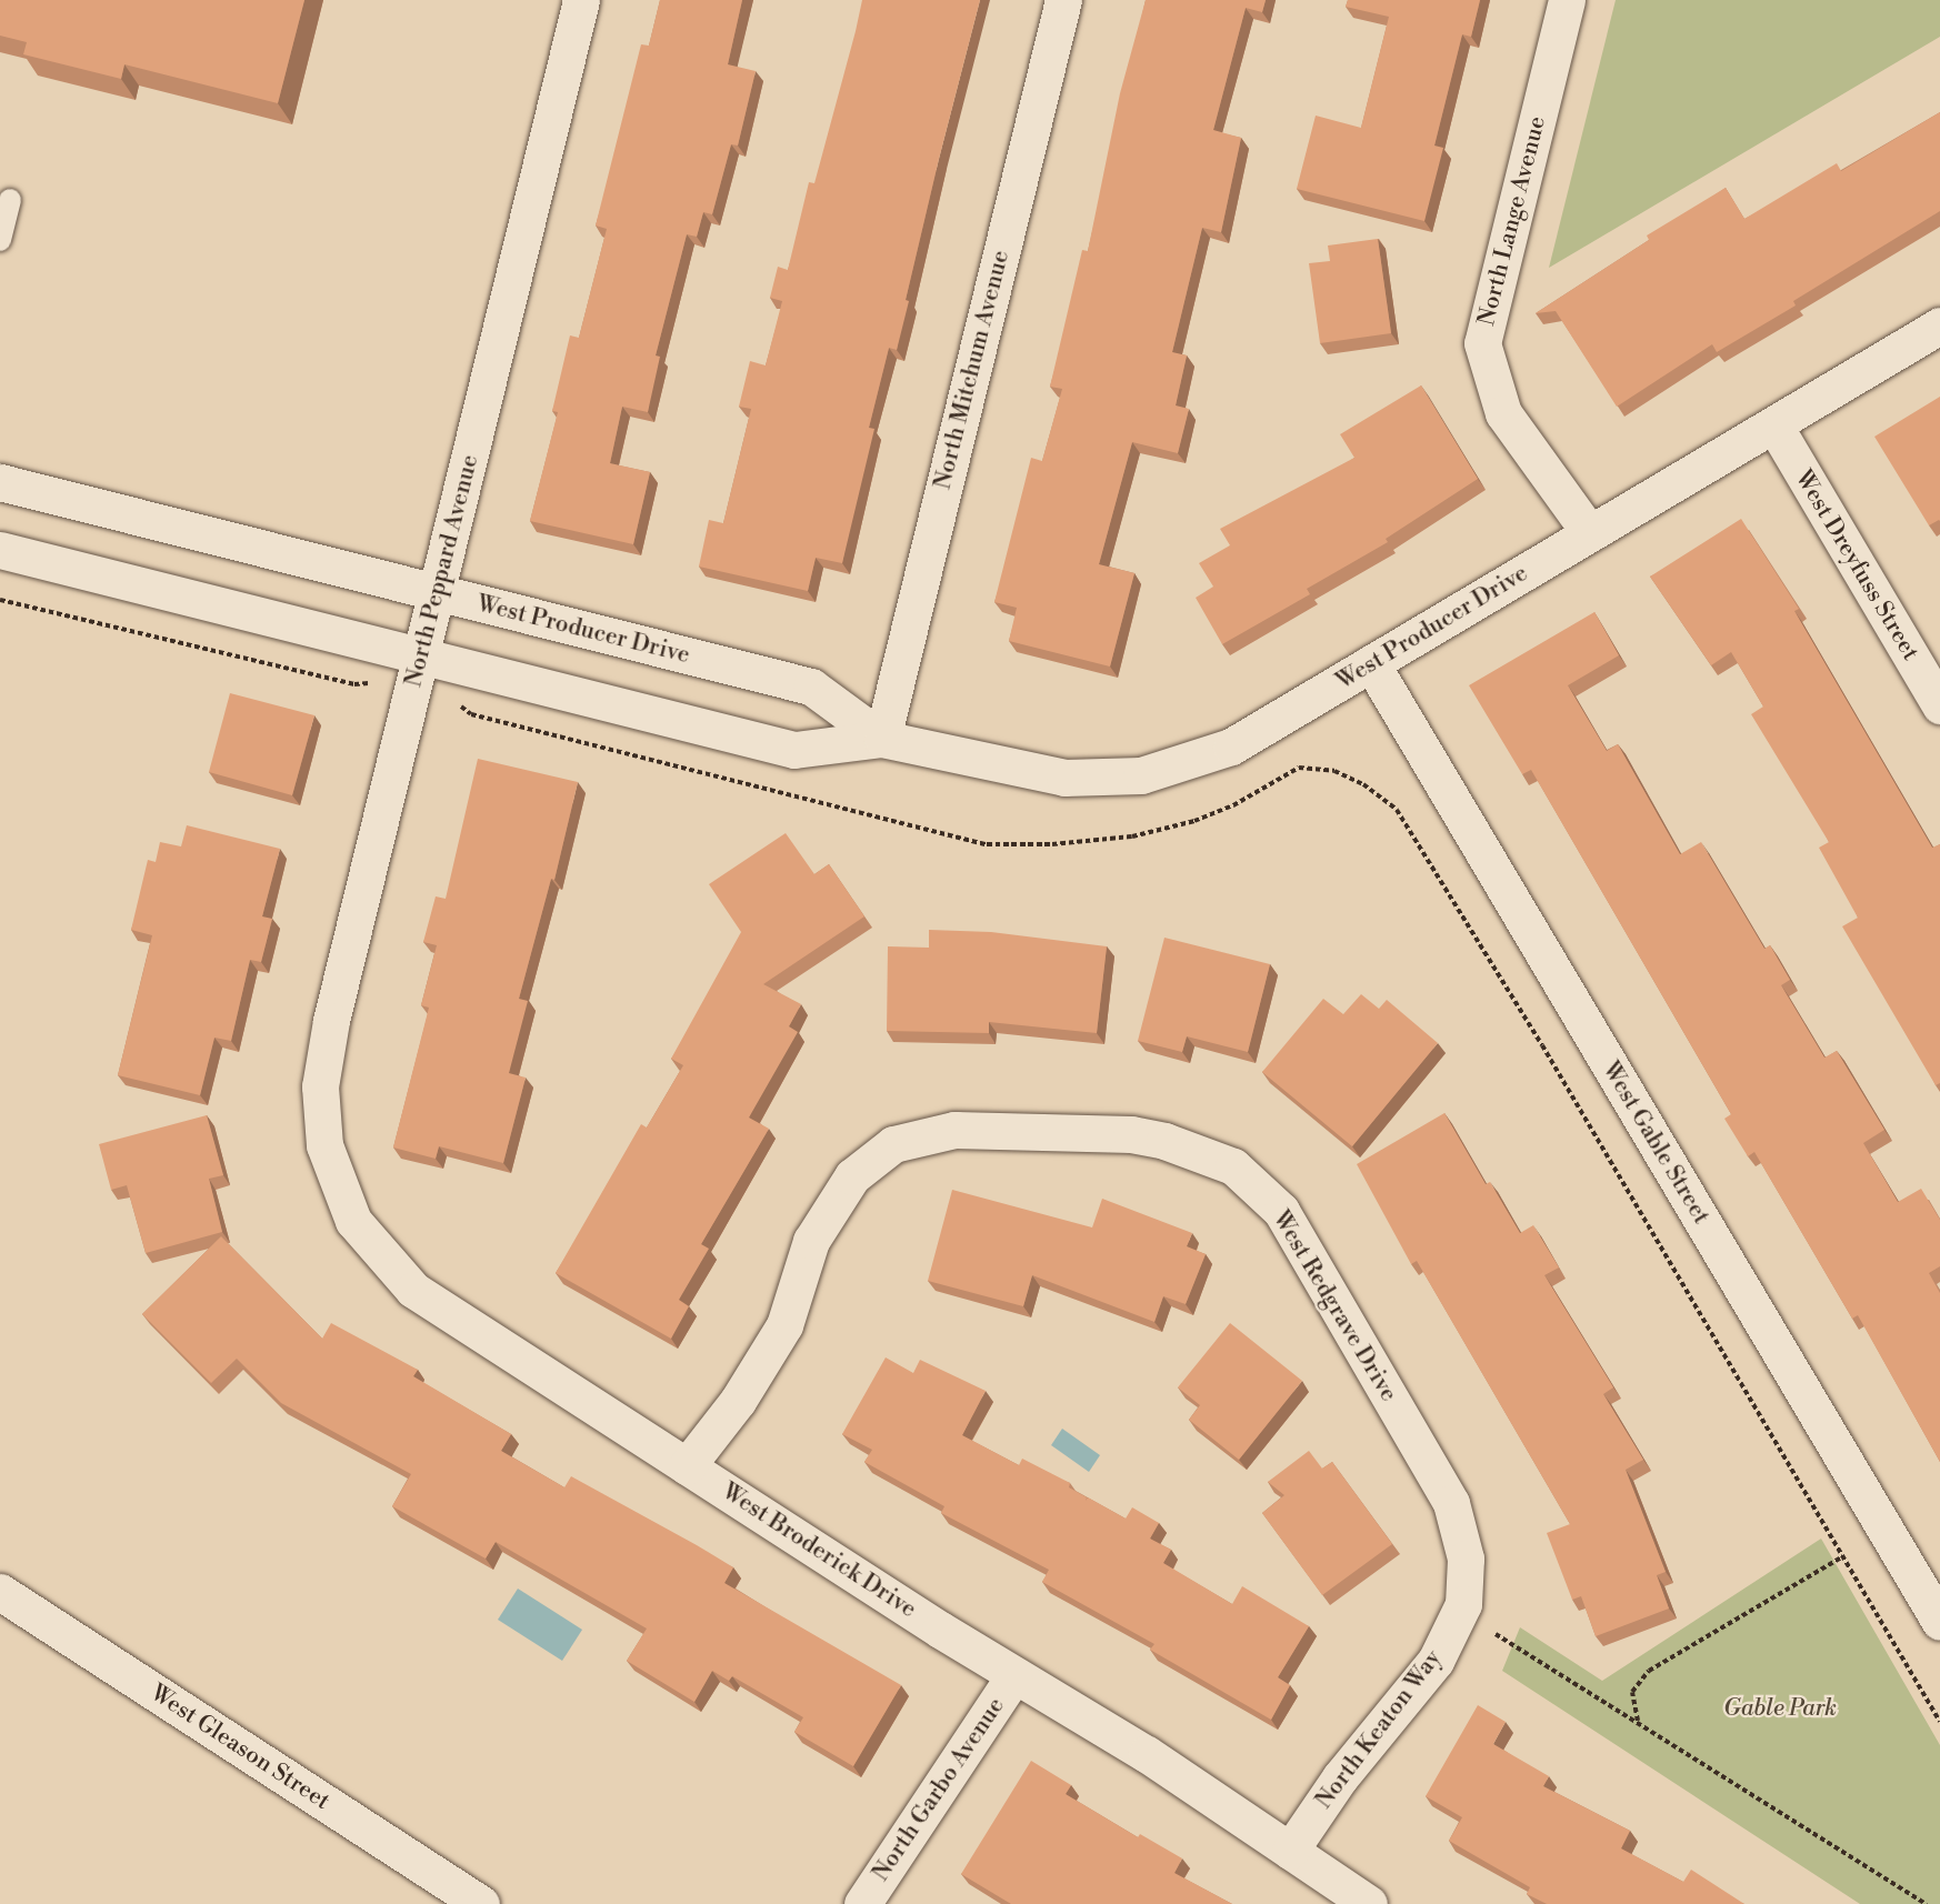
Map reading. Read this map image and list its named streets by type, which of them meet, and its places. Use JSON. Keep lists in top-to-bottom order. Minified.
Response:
{"streets":{"street":["North Lange Avenue","North Mitchum Avenue","West Dreyfuss Street","North Peppard Avenue","West Producer Drive","West Gable Street","West Redgrave Drive","West Broderick Drive","North Keaton Way","West Gleason Street","North Garbo Avenue"]},"crossings":[["North Lange Avenue","West Producer Drive"],["North Mitchum Avenue","West Producer Drive"],["West Dreyfuss Street","West Producer Drive"],["North Peppard Avenue","West Producer Drive"],["North Peppard Avenue","West Broderick Drive"],["West Producer Drive","West Gable Street"],["West Redgrave Drive","West Broderick Drive"],["West Redgrave Drive","North Keaton Way"],["West Broderick Drive","North Keaton Way"],["West Broderick Drive","North Garbo Avenue"]],"parks":["Gable Park"]}
